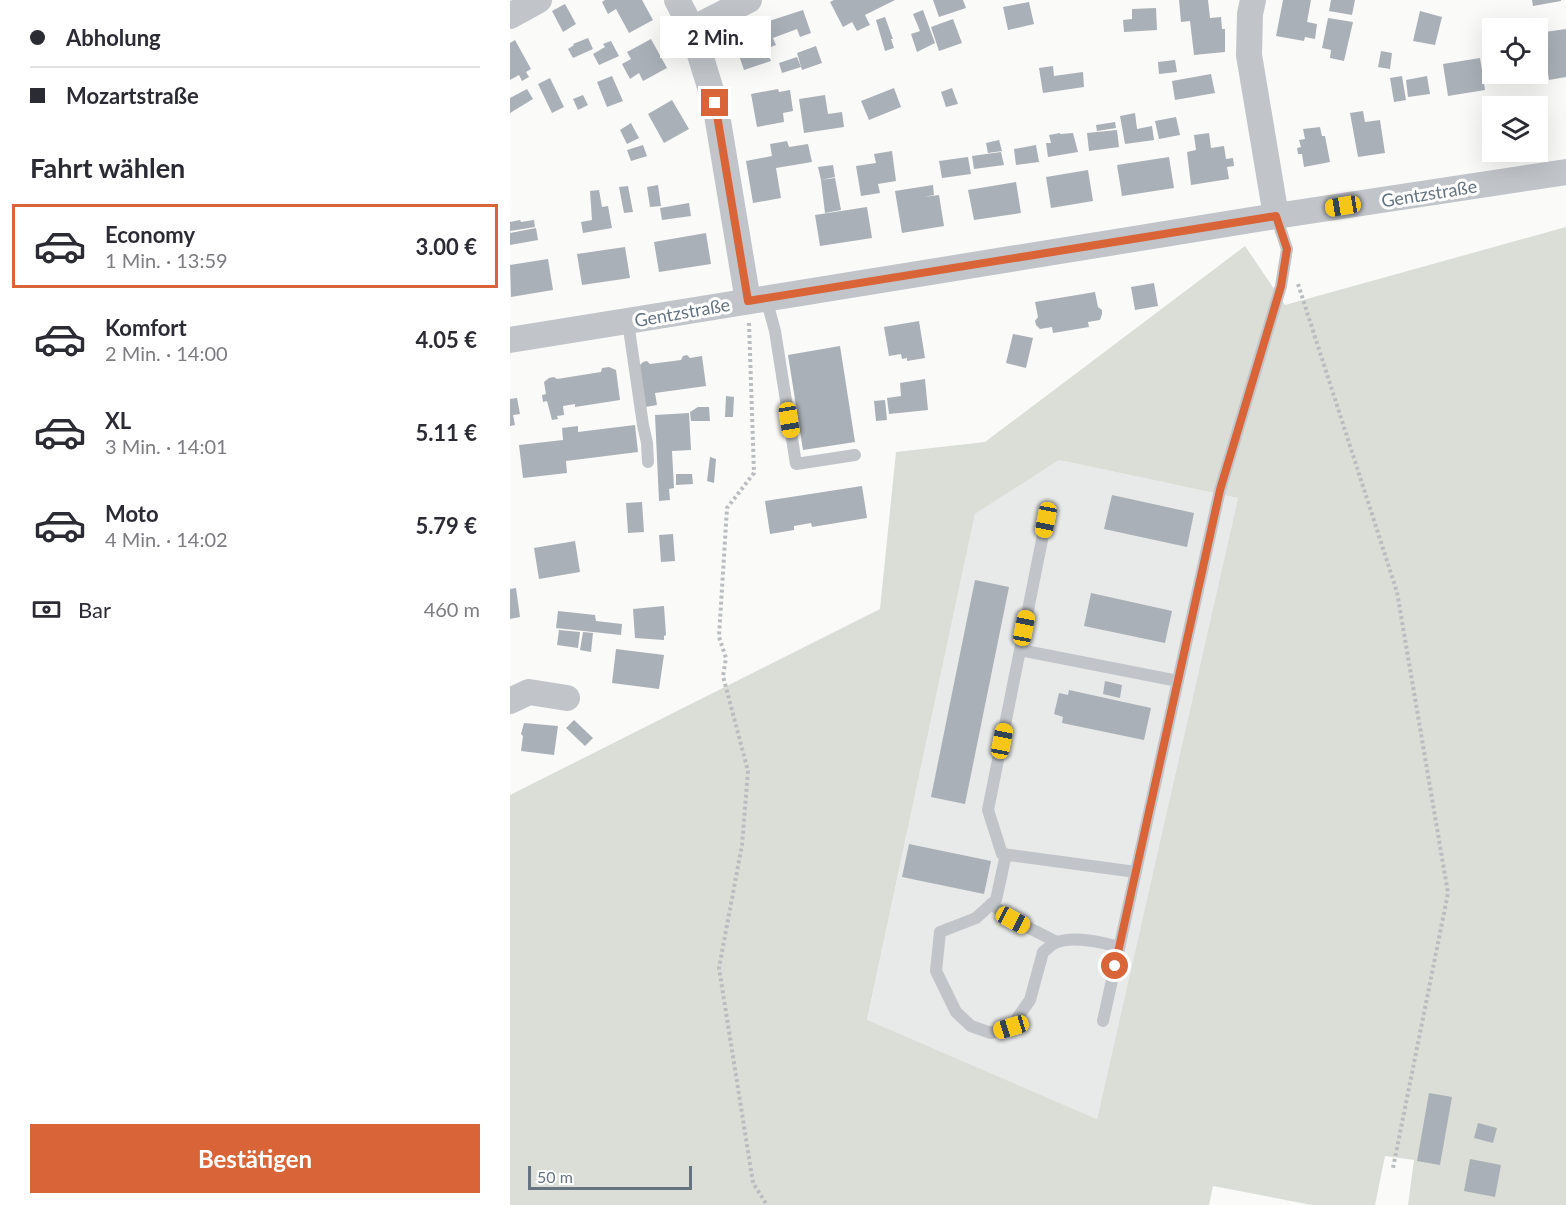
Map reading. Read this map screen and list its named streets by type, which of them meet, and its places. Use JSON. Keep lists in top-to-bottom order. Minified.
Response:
{"streets":{"street":["Gentzstraße"]},"scale_bar":"50 m","page":{"banner":["Abholung","Mozartstraße"],"bubble":"2 Min.","heading":"Fahrt wählen","list":[{"name":"Economy","note":"1 Min. · 13:59","value":"3.00 €"},{"name":"Komfort","note":"2 Min. · 14:00","value":"4.05 €"},{"name":"XL","note":"3 Min. · 14:01","value":"5.11 €"},{"name":"Moto","note":"4 Min. · 14:02","value":"5.79 €"}],"pay":["Bar","460 m"],"buttons":"Bestätigen","scale":"50 m"}}
